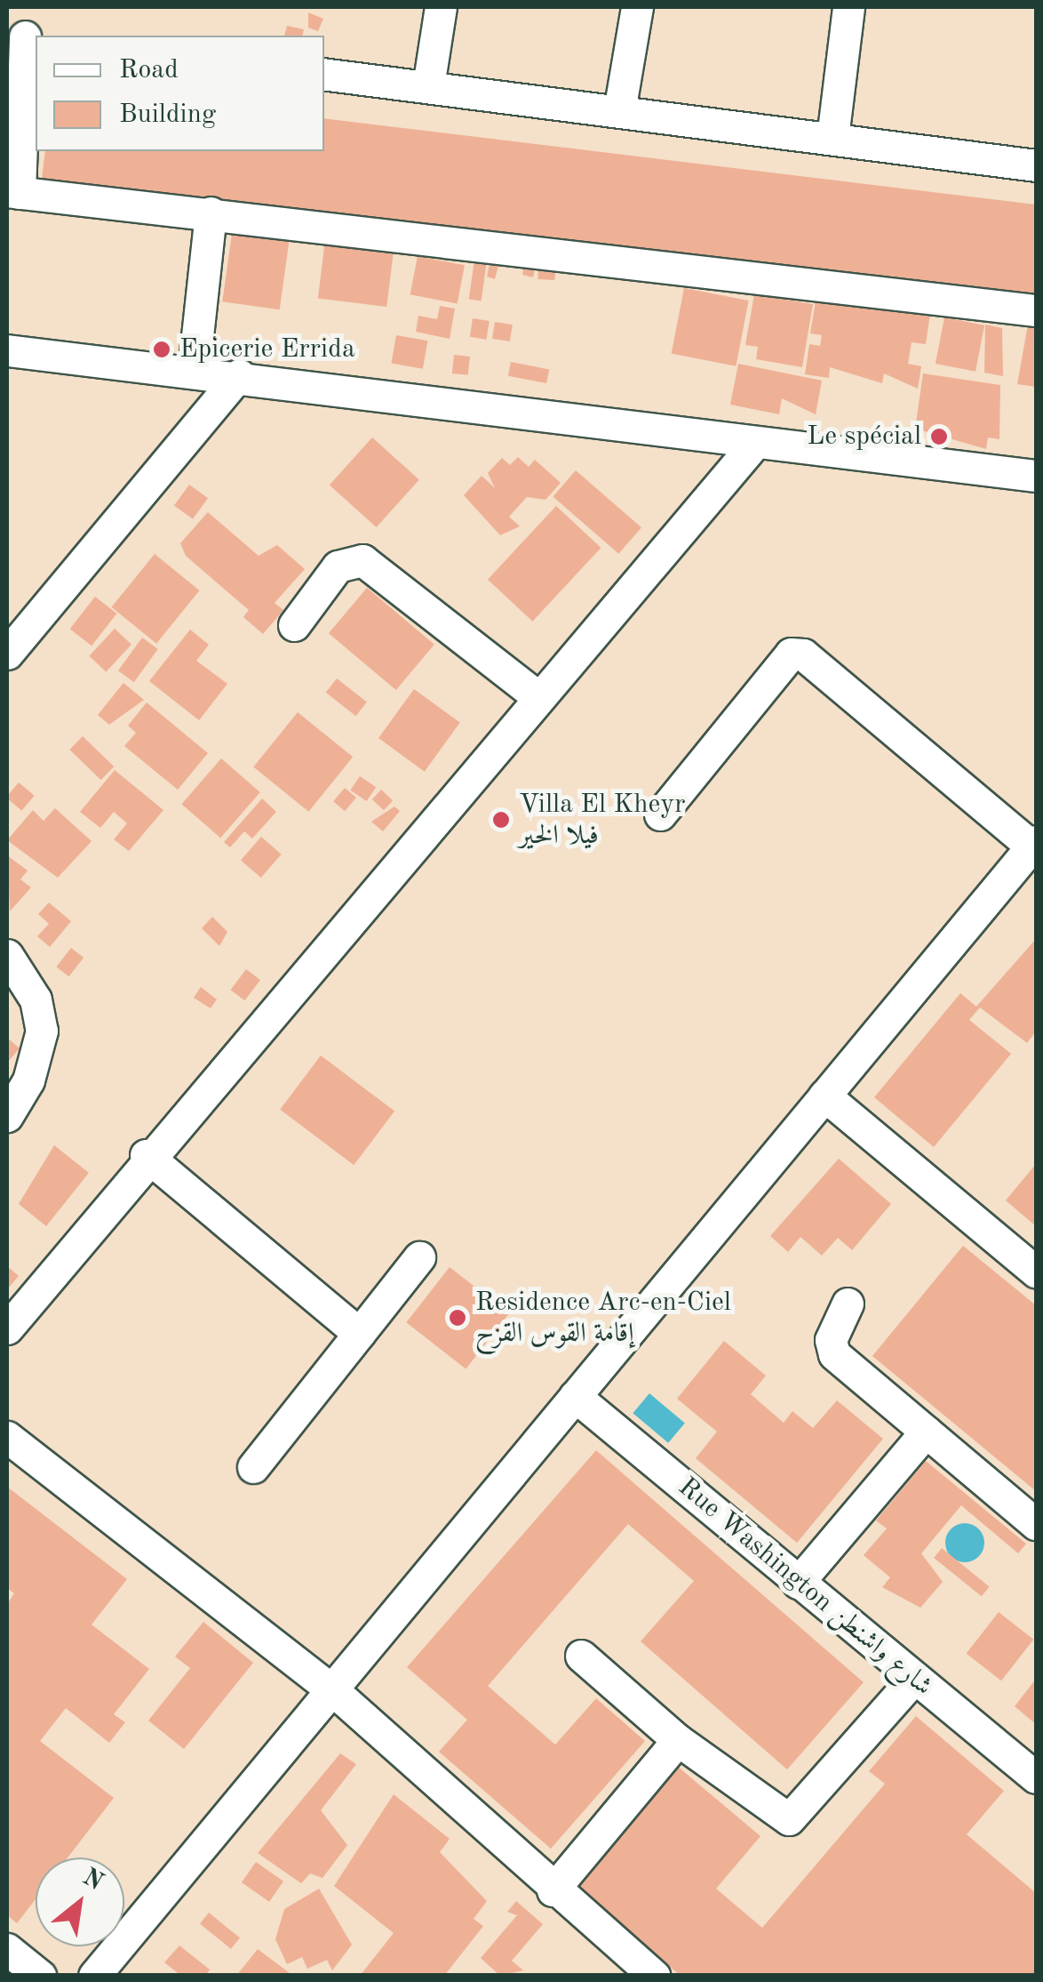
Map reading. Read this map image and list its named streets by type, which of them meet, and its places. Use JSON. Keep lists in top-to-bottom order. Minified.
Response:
{"streets":{"street":["Rue Washington شارع واشنطن"]},"places":["Epicerie Errida","Le spécial","Villa El Kheyr فيلا الخير","Residence Arc-en-Ciel إقامة القوس القزح"],"legend":["Road","Building"],"north":"top right"}
